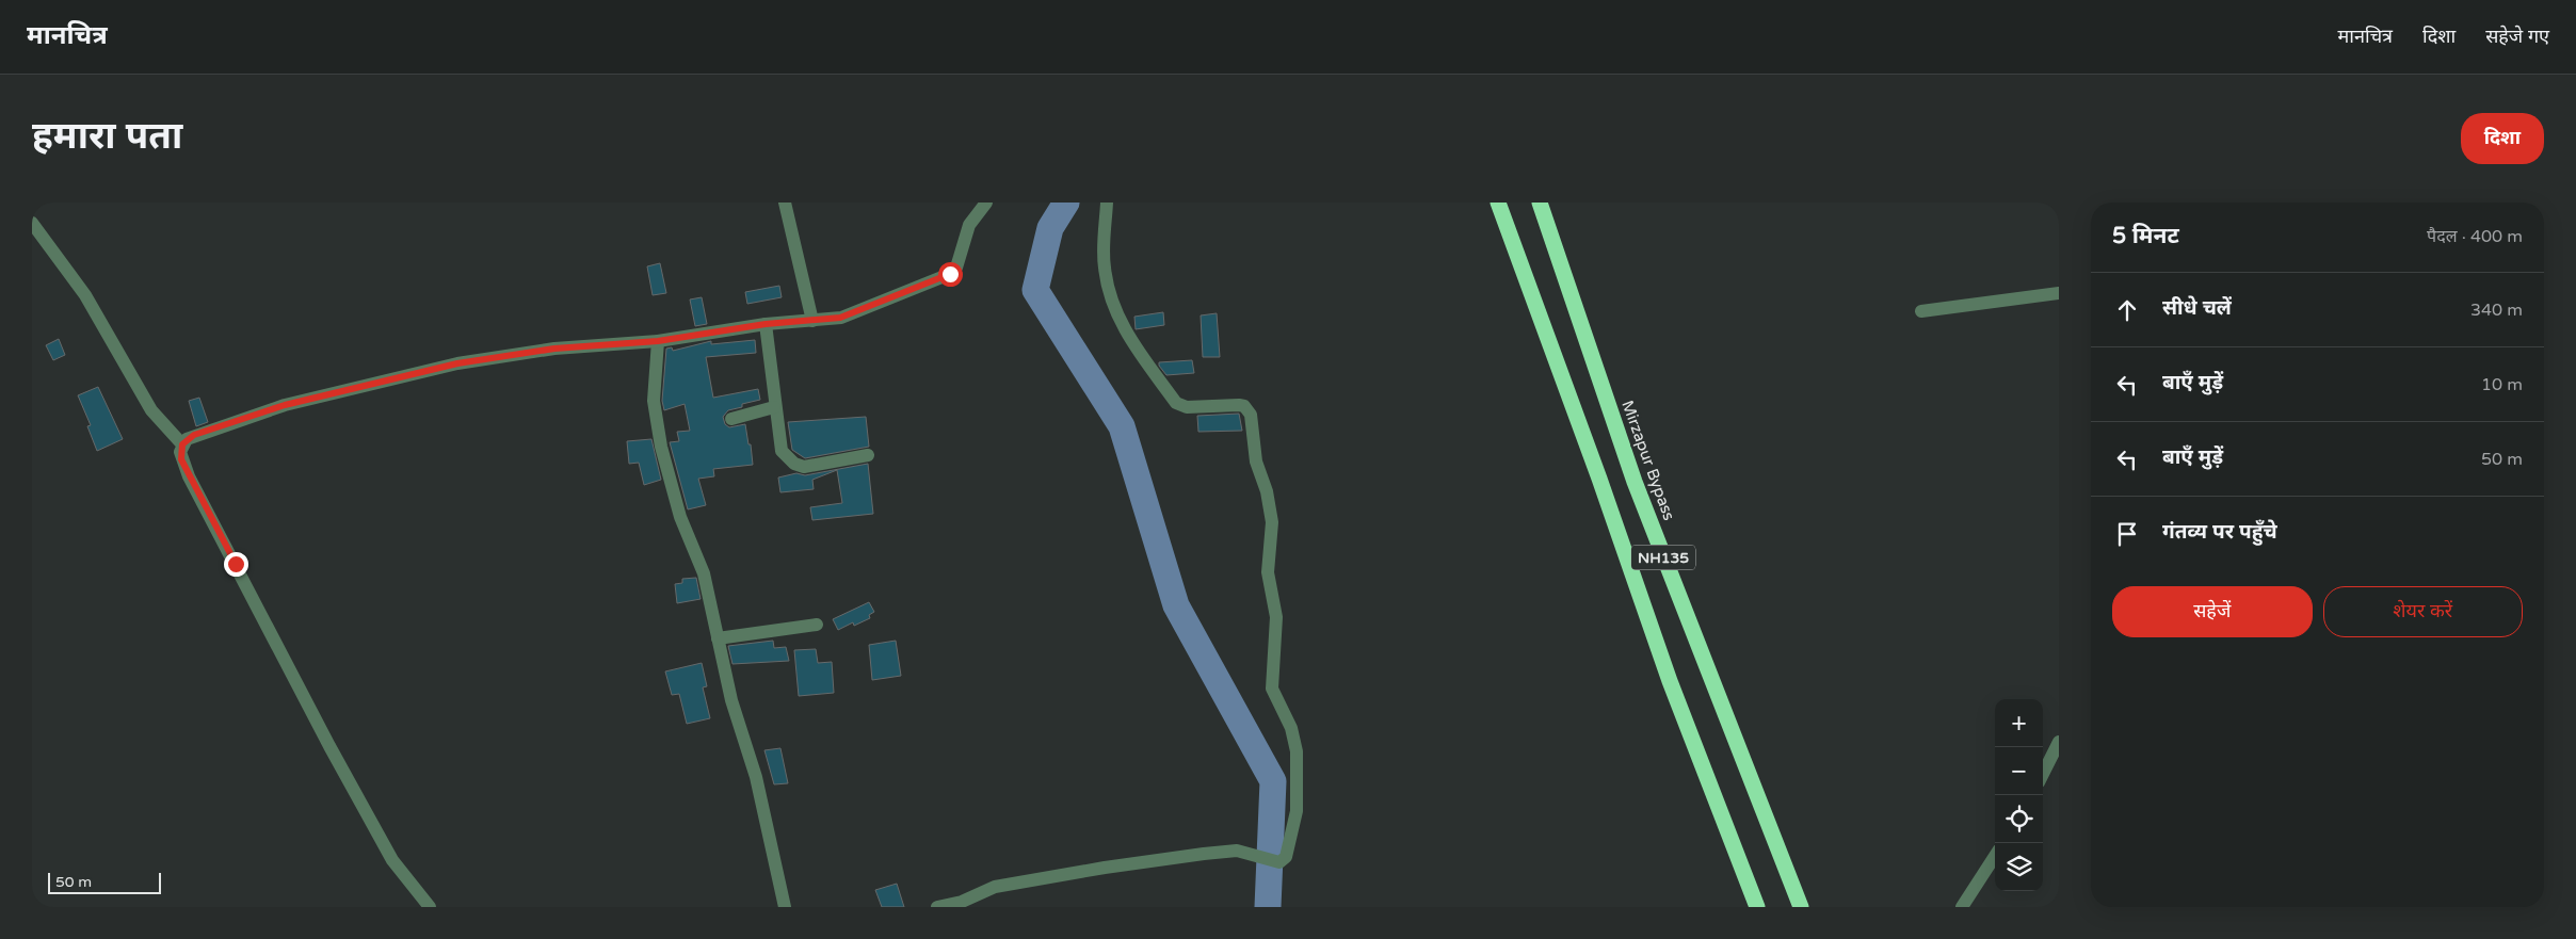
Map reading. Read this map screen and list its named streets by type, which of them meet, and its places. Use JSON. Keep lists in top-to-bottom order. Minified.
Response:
{"streets":{"highway":["Mirzapur Bypass","NH135"]},"scale_bar":"50 m","page":{"header":"मानचित्र","nav":["मानचित्र","दिशा","सहेजे गए"],"buttons":["दिशा",["सहेजें","शेयर करें"]],"title":"हमारा पता","heading":["5 मिनट","पैदल · 400 m"],"list":[["सीधे चलें","340 m"],["बाएँ मुड़ें","10 m"],["बाएँ मुड़ें","50 m"],"गंतव्य पर पहुँचे"],"map_buttons":["+","−"],"scale":"50 m"}}
